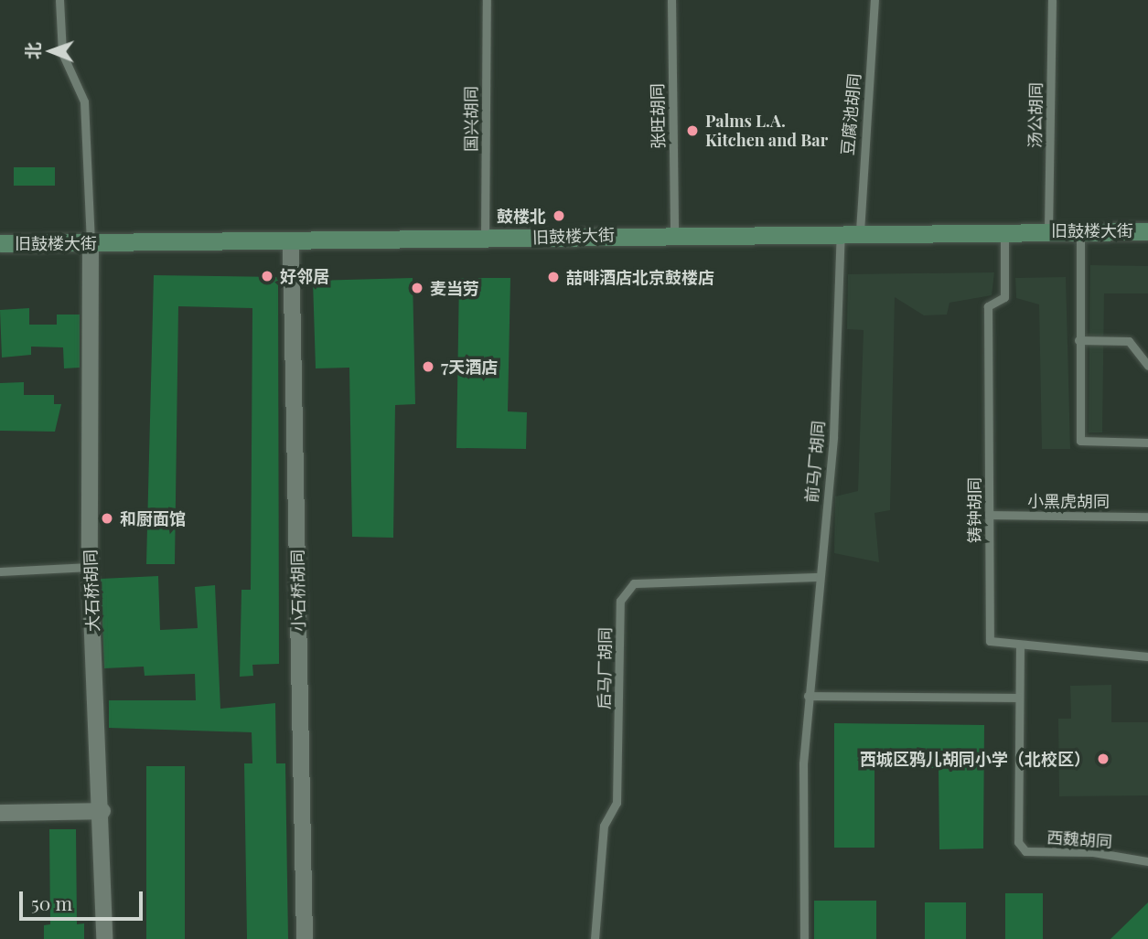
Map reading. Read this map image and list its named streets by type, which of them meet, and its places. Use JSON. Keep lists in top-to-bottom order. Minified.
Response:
{"streets":{"main road":["旧鼓楼大街"],"street":["大石桥胡同","小石桥胡同"],"lane":["豆腐池胡同","汤公胡同","张旺胡同","国兴胡同","前马厂胡同","小黑虎胡同","铸钟胡同","后马厂胡同","西魏胡同"]},"crossings":[["豆腐池胡同","旧鼓楼大街"],["汤公胡同","旧鼓楼大街"],["张旺胡同","旧鼓楼大街"],["国兴胡同","旧鼓楼大街"],["旧鼓楼大街","前马厂胡同"],["旧鼓楼大街","铸钟胡同"],["旧鼓楼大街","大石桥胡同"],["旧鼓楼大街","小石桥胡同"],["前马厂胡同","后马厂胡同"],["小黑虎胡同","铸钟胡同"],["铸钟胡同","西魏胡同"]],"places":["Palms L.A. Kitchen and Bar","鼓楼北","好邻居","喆啡酒店北京鼓楼店","麦当劳","7天酒店","和厨面馆","西城区鸦儿胡同小学（北校区）"],"scale_bar":"50 m","north":"left"}
